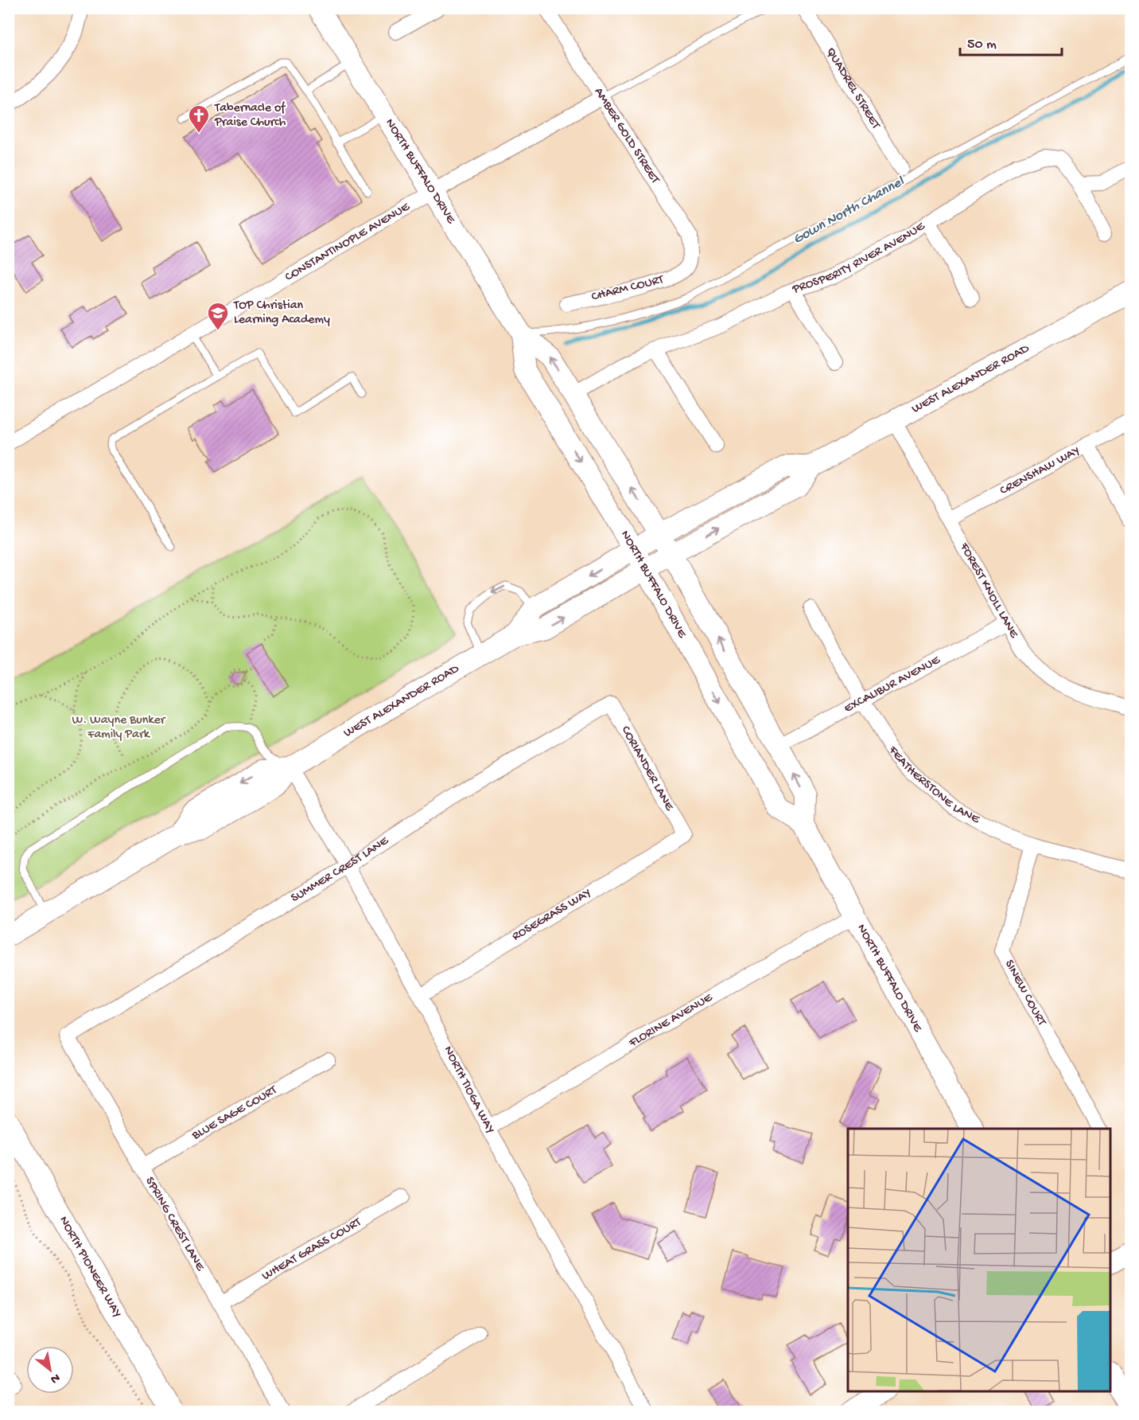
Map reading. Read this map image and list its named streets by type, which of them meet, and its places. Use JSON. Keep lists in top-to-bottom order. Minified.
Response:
{"streets":{"main road":["NORTH BUFFALO DRIVE","WEST ALEXANDER ROAD","NORTH PIONEER WAY"],"street":["QUADREL STREET","AMBER GOLD STREET","CONSTANTINOPLE AVENUE","PROSPERITY RIVER AVENUE","CHARM COURT","CRENSHAW WAY","FOREST KNOLL LANE","EXCALIBUR AVENUE","CORIANDER LANE","FEATHERSTONE LANE","SUMMER CREST LANE","ROSEGRASS WAY","SINEW COURT","FLORINE AVENUE","NORTH TIOGA WAY","BLUE SAGE COURT","SPRING CREST LANE","WHEAT GRASS COURT"]},"crossings":[["AMBER GOLD STREET","CONSTANTINOPLE AVENUE"],["AMBER GOLD STREET","CHARM COURT"],["NORTH BUFFALO DRIVE","CONSTANTINOPLE AVENUE"],["NORTH BUFFALO DRIVE","PROSPERITY RIVER AVENUE"],["NORTH BUFFALO DRIVE","WEST ALEXANDER ROAD"],["NORTH BUFFALO DRIVE","EXCALIBUR AVENUE"],["NORTH BUFFALO DRIVE","FLORINE AVENUE"],["WEST ALEXANDER ROAD","FOREST KNOLL LANE"],["WEST ALEXANDER ROAD","NORTH TIOGA WAY"],["CRENSHAW WAY","FOREST KNOLL LANE"],["FOREST KNOLL LANE","EXCALIBUR AVENUE"],["EXCALIBUR AVENUE","FEATHERSTONE LANE"],["CORIANDER LANE","SUMMER CREST LANE"],["CORIANDER LANE","ROSEGRASS WAY"],["FEATHERSTONE LANE","SINEW COURT"],["SUMMER CREST LANE","NORTH TIOGA WAY"],["SUMMER CREST LANE","SPRING CREST LANE"],["ROSEGRASS WAY","NORTH TIOGA WAY"],["FLORINE AVENUE","NORTH TIOGA WAY"],["BLUE SAGE COURT","SPRING CREST LANE"],["SPRING CREST LANE","WHEAT GRASS COURT"]],"water":["Gown North Channel"],"parks":["W. Wayne Bunker Family Park"],"places":{"church":["Tabernacle of Praise Church"],"school or university":["TOP Christian Learning Academy"]},"scale_bar":"50 m","north":"bottom right"}
